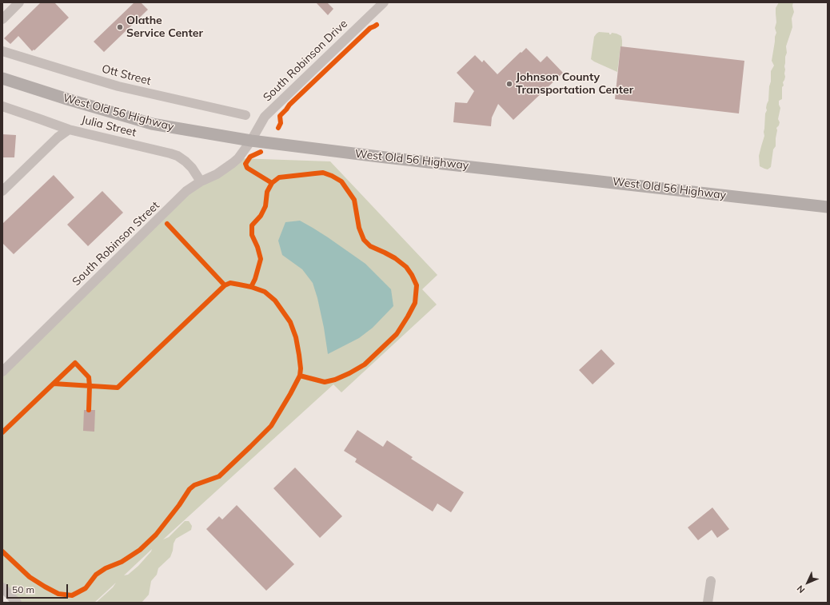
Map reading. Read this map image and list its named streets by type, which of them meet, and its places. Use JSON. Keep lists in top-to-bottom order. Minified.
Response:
{"streets":{"main road":["West Old 56 Highway"],"street":["South Robinson Drive","Ott Street","Julia Street","South Robinson Street"]},"crossings":[["South Robinson Drive","West Old 56 Highway"],["South Robinson Drive","South Robinson Street"],["West Old 56 Highway","South Robinson Street"],["Julia Street","South Robinson Street"]],"places":["Olathe Service Center","Johnson County Transportation Center"],"scale_bar":"50 m","north":"bottom left"}
